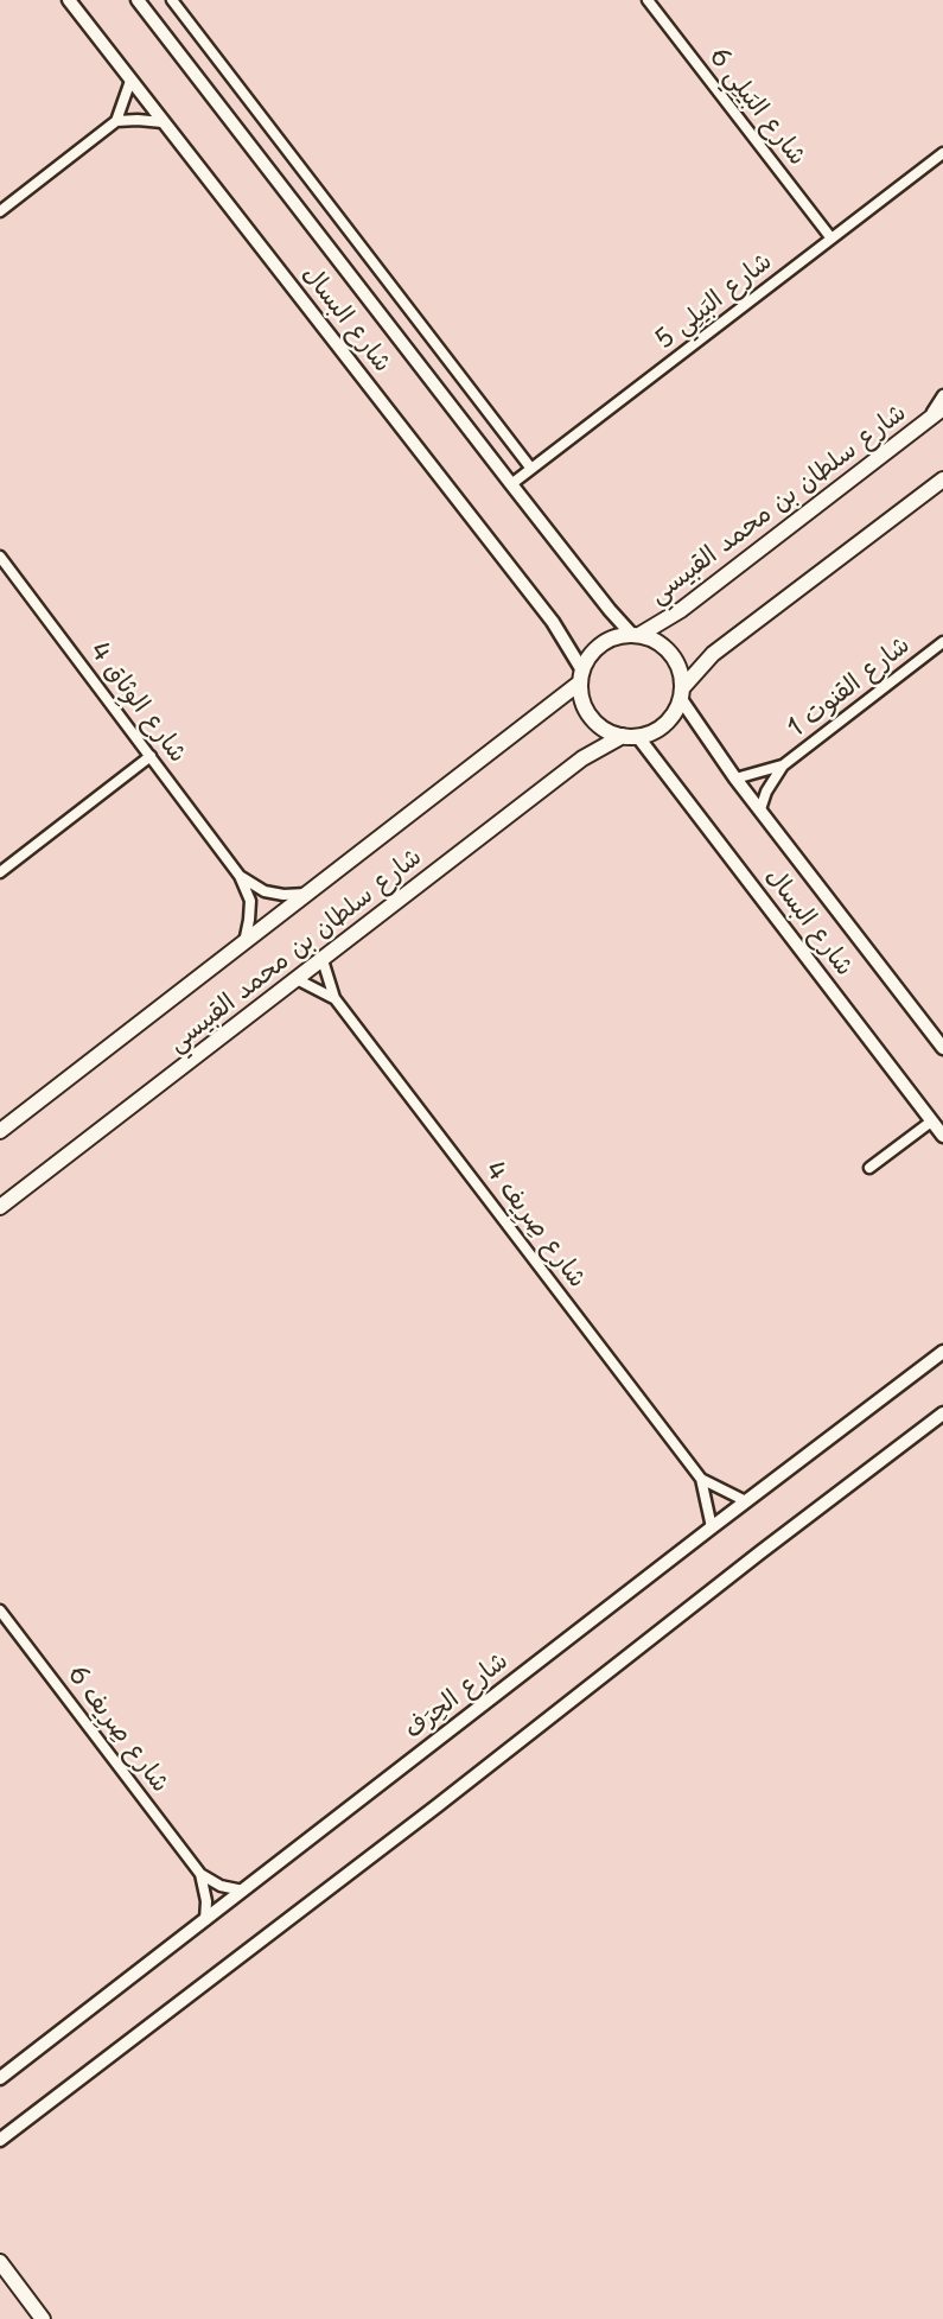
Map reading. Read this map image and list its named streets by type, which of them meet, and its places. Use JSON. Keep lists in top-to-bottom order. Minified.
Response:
{"streets":{"main road":["شارع سلطان بن محمد القبيسي"],"street":["شارع البَيلِي 6","شارع البَيلِي 5","شارع البسال","شارع القنوت 1","شارع الوِثاق 4","شارع صِرِيف 4","شارع الحِرَف","شارع صِرِيف 6"]},"crossings":[["شارع البَيلِي 6","شارع البَيلِي 5"],["شارع البَيلِي 5","شارع البسال"],["شارع البسال","شارع سلطان بن محمد القبيسي"],["شارع البسال","شارع القنوت 1"],["شارع سلطان بن محمد القبيسي","شارع الوِثاق 4"],["شارع سلطان بن محمد القبيسي","شارع صِرِيف 4"],["شارع صِرِيف 4","شارع الحِرَف"],["شارع الحِرَف","شارع صِرِيف 6"]]}
